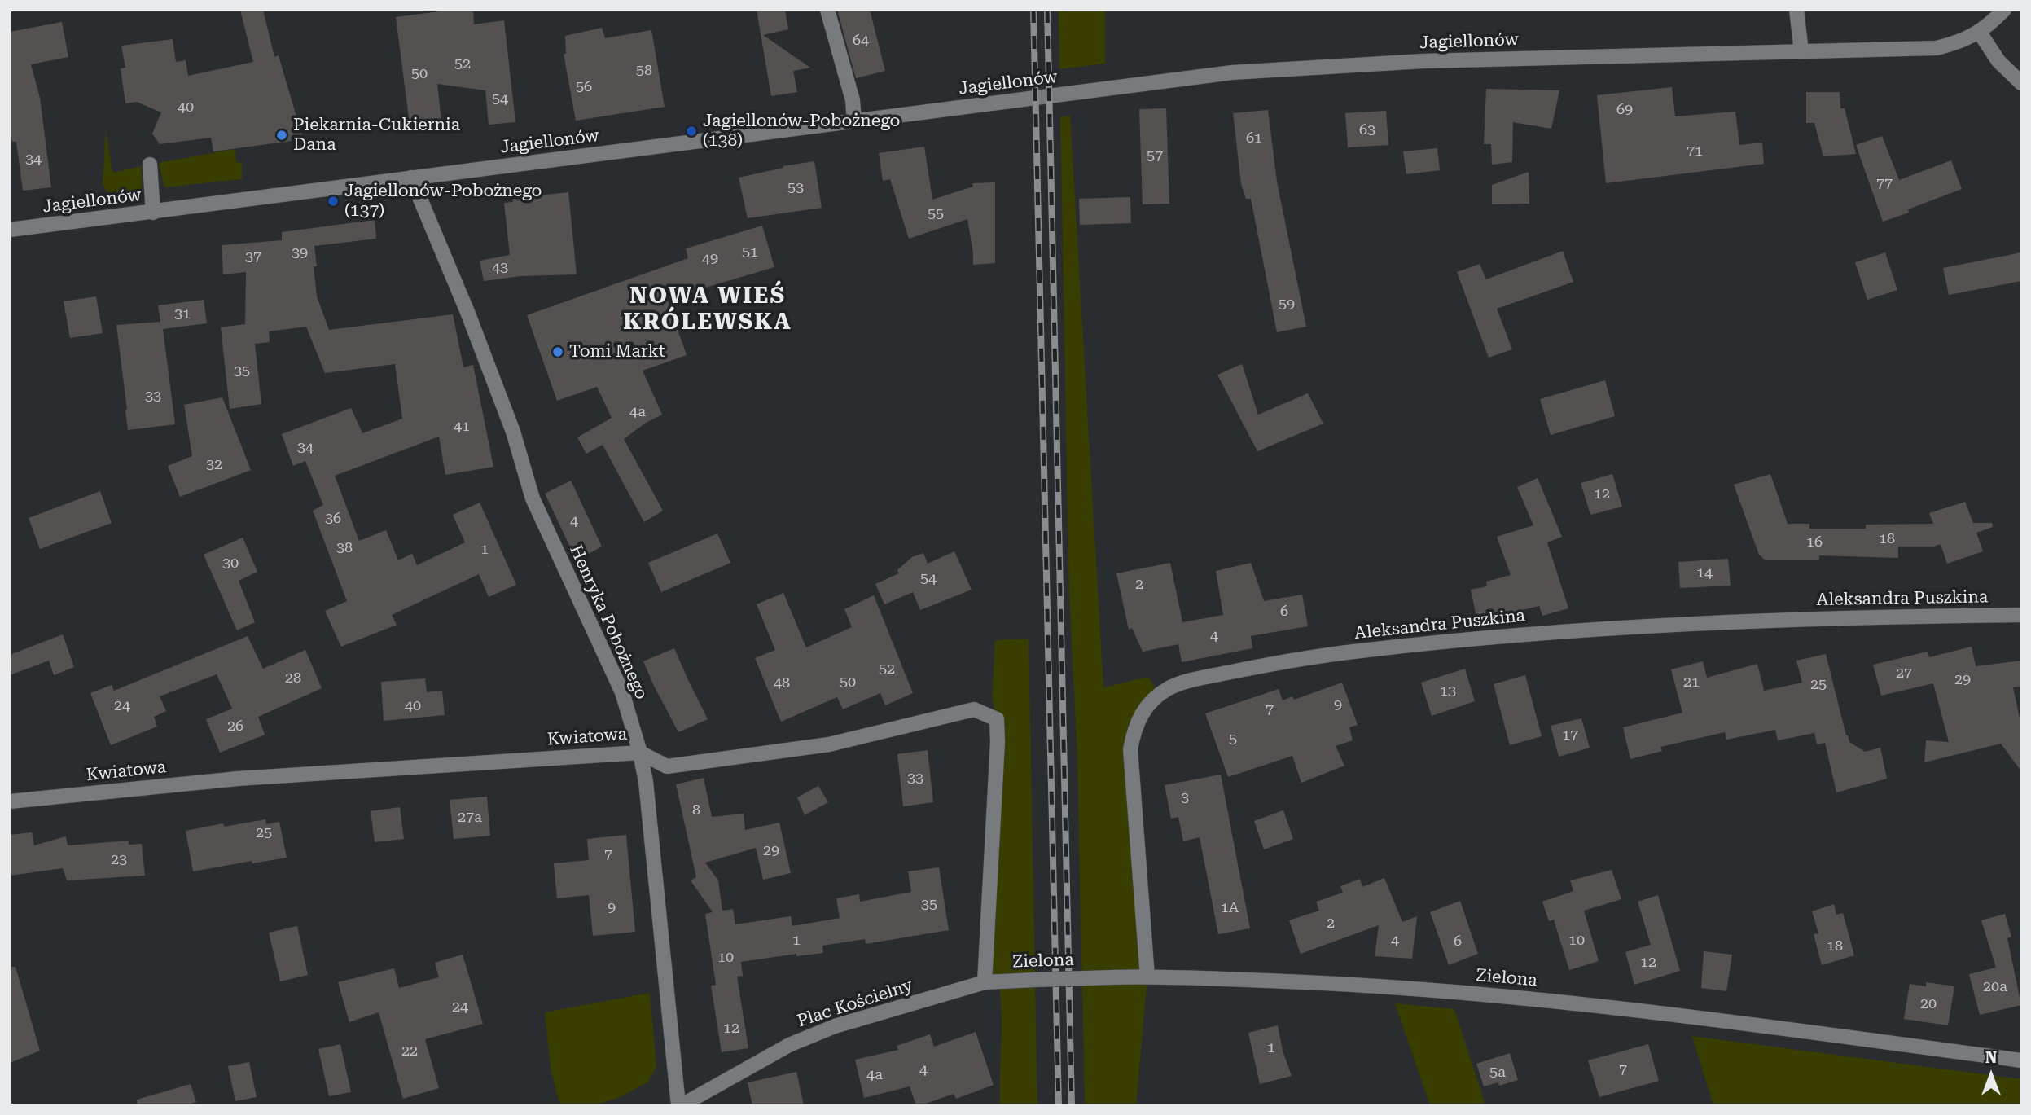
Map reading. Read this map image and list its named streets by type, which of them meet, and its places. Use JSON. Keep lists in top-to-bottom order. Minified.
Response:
{"streets":{"street":["Jagiellonów","Aleksandra Puszkina","Henryka Pobożnego","Kwiatowa","Zielona","Plac Kościelny"]},"crossings":[["Jagiellonów","Henryka Pobożnego"],["Aleksandra Puszkina","Zielona"],["Henryka Pobożnego","Kwiatowa"],["Henryka Pobożnego","Plac Kościelny"],["Kwiatowa","Zielona"],["Kwiatowa","Plac Kościelny"],["Zielona","Plac Kościelny"]],"districts":["NOWA WIEŚ KRÓLEWSKA"],"places":["Jagiellonów-Pobożnego (138)","Piekarnia-Cukiernia Dana","Jagiellonów-Pobożnego (137)","Tomi Markt"],"house_numbers":["64","52","58","50","56","54","40","69","63","61","71","57","34","77","53","55","51","39","37","49","43","59","31","35","33","4a","41","34","32","12","36","4","18","16","38","1","30","14","54","2","6","4","52","27","28","29","50","21","48","25","13","9","24","40","7","26","17","5","33","3","8","27a","25","29","7","23","35","9","1A","2","1","4","10","6","18","10","12","20a","20","24","12","1","22","4","7","5a","4a"],"north":"top"}
